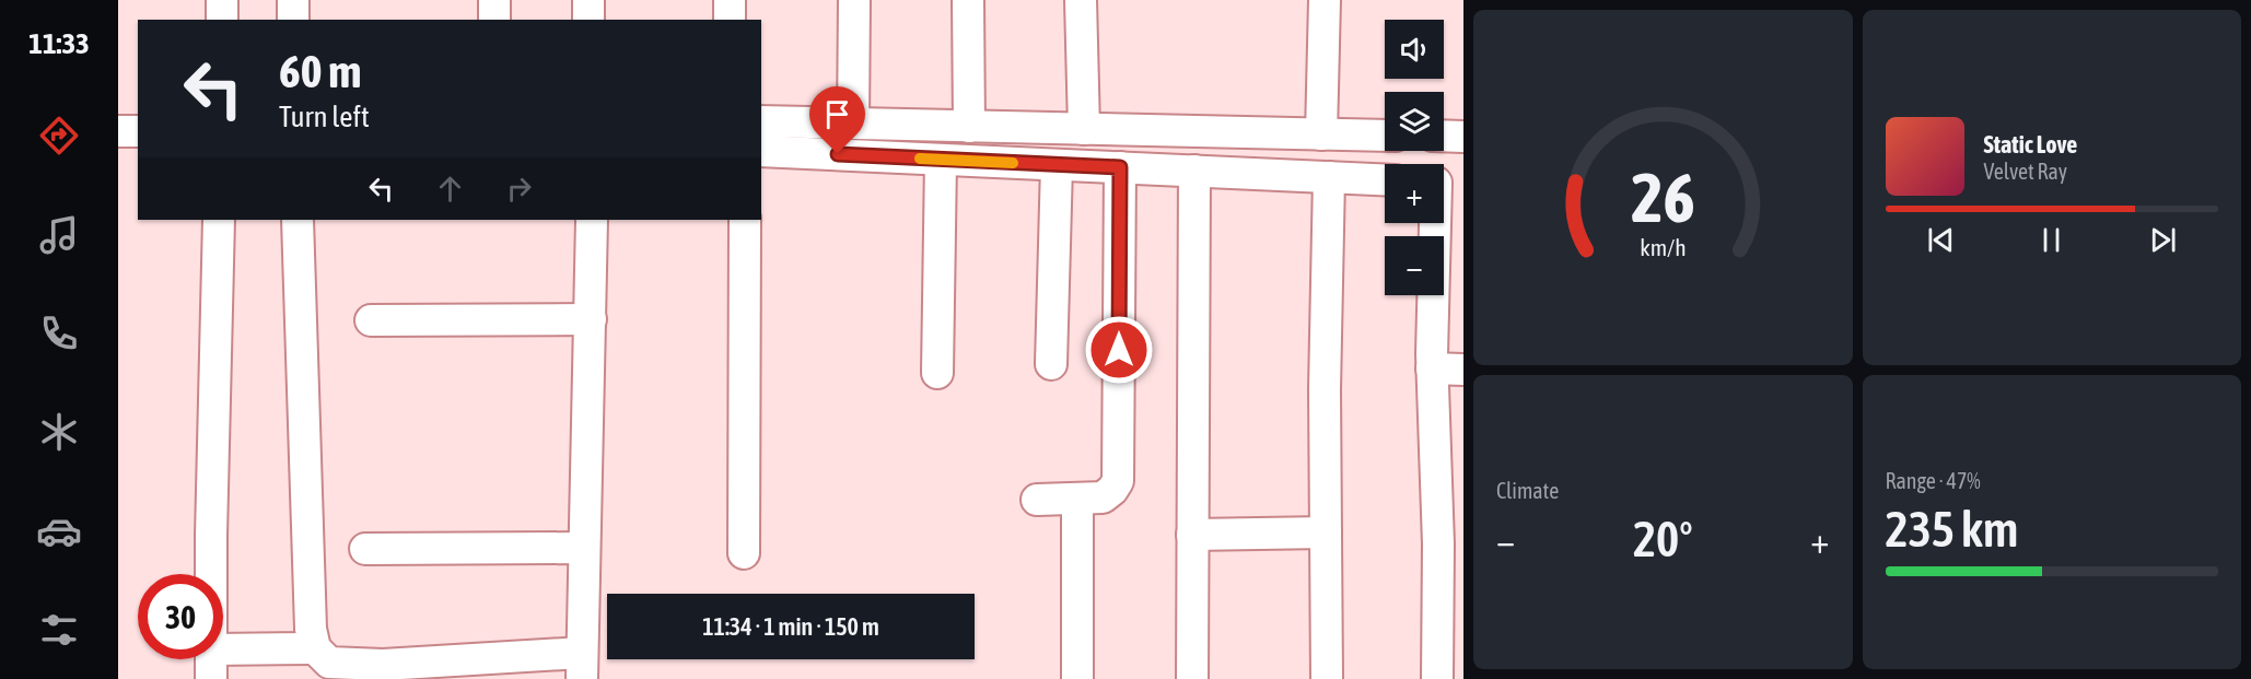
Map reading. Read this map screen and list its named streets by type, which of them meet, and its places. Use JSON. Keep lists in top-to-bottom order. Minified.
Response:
{"page":{"tabs":"11:33","map_buttons":["+","−"],"turn":["60 m","Turn left"],"song":["Static Love","Velvet Ray"],"tile":["Climate",["Range · 47%","235 km"]],"heat":["−","20°","+"],"limit":"30","trip":"11:34 · 1 min · 150 m","gauge":["26","km/h"]}}
